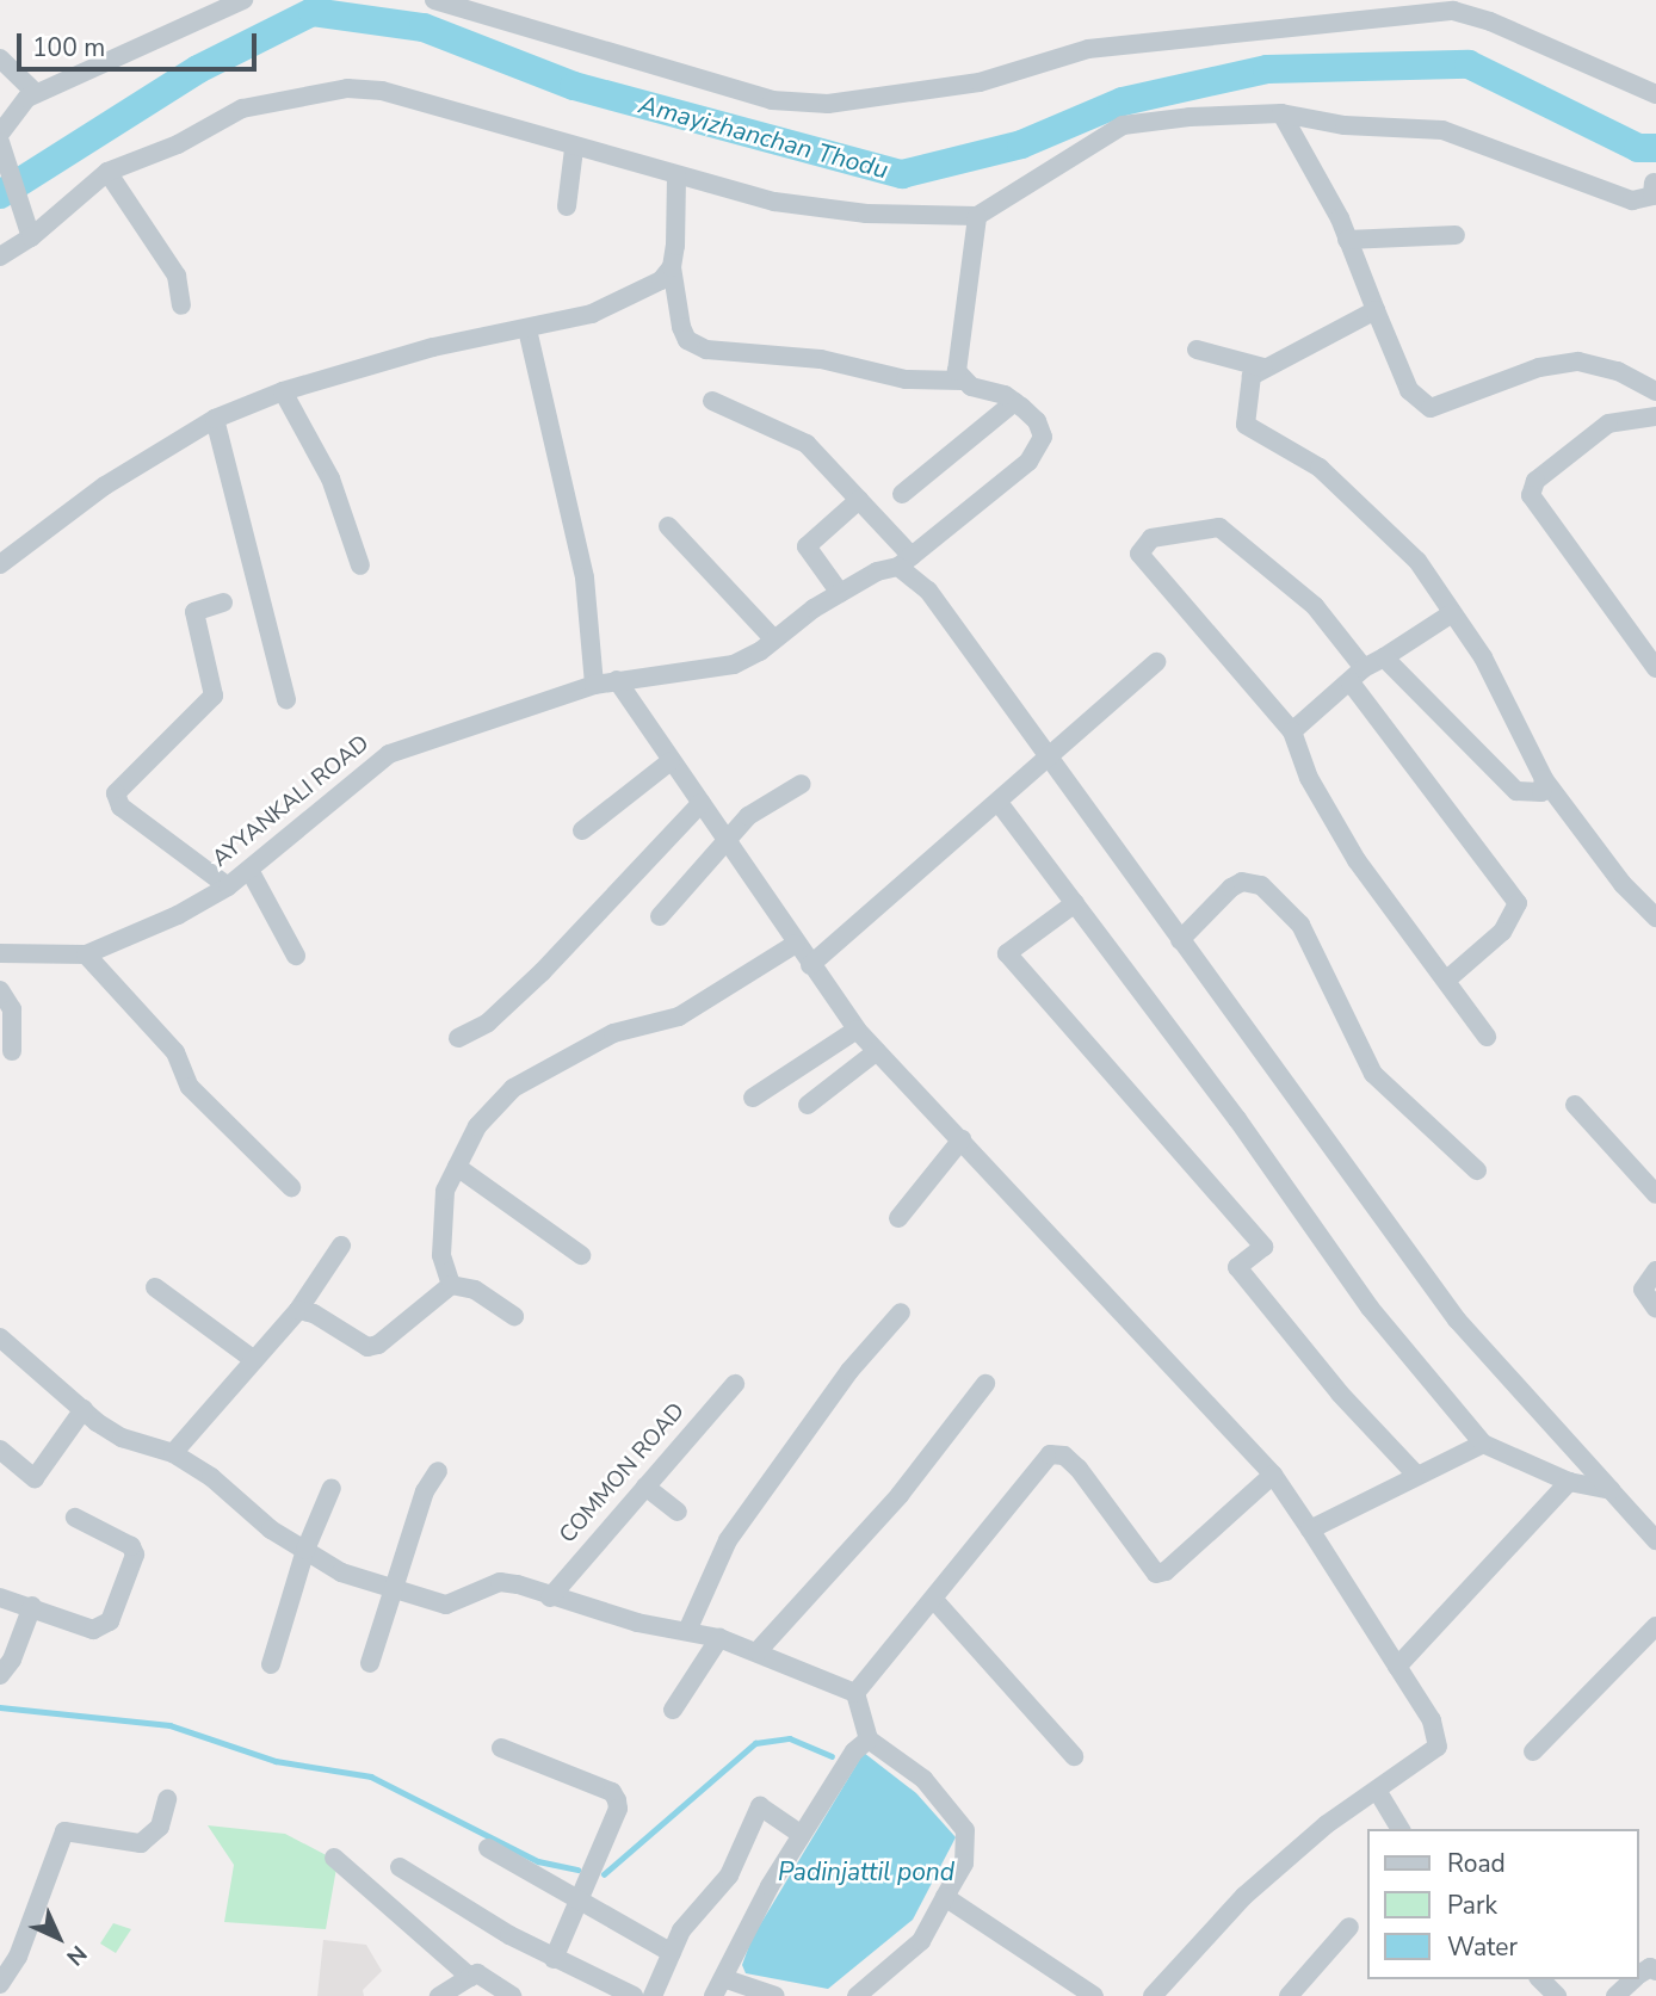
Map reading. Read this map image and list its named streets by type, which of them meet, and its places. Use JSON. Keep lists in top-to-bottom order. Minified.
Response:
{"streets":{"street":["AYYANKALI ROAD","COMMON ROAD"]},"water":["Amayizhanchan Thodu","Padinjattil pond"],"legend":["Road","Park","Water"],"scale_bar":"100 m","north":"bottom right"}
